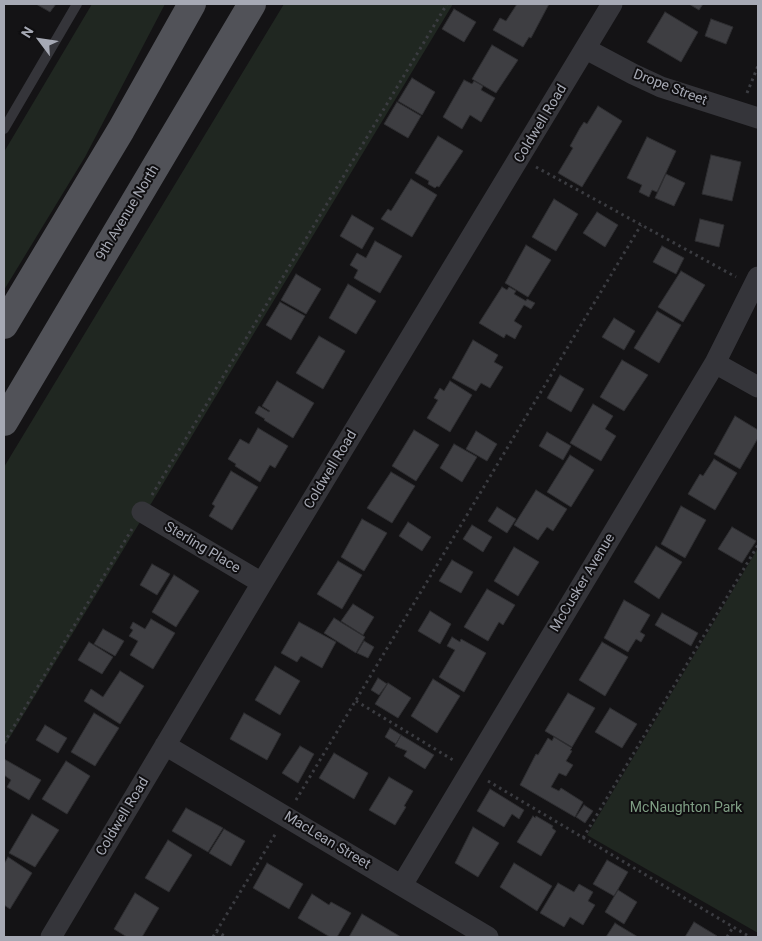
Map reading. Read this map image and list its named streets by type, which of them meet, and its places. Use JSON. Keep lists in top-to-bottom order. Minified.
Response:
{"streets":{"main road":["9th Avenue North"],"street":["Drope Street","Coldwell Road","Sterling Place","McCusker Avenue","MacLean Street"]},"crossings":[["Drope Street","Coldwell Road"],["Coldwell Road","Sterling Place"],["Coldwell Road","MacLean Street"],["McCusker Avenue","MacLean Street"]],"parks":["McNaughton Park"],"north":"top left"}
